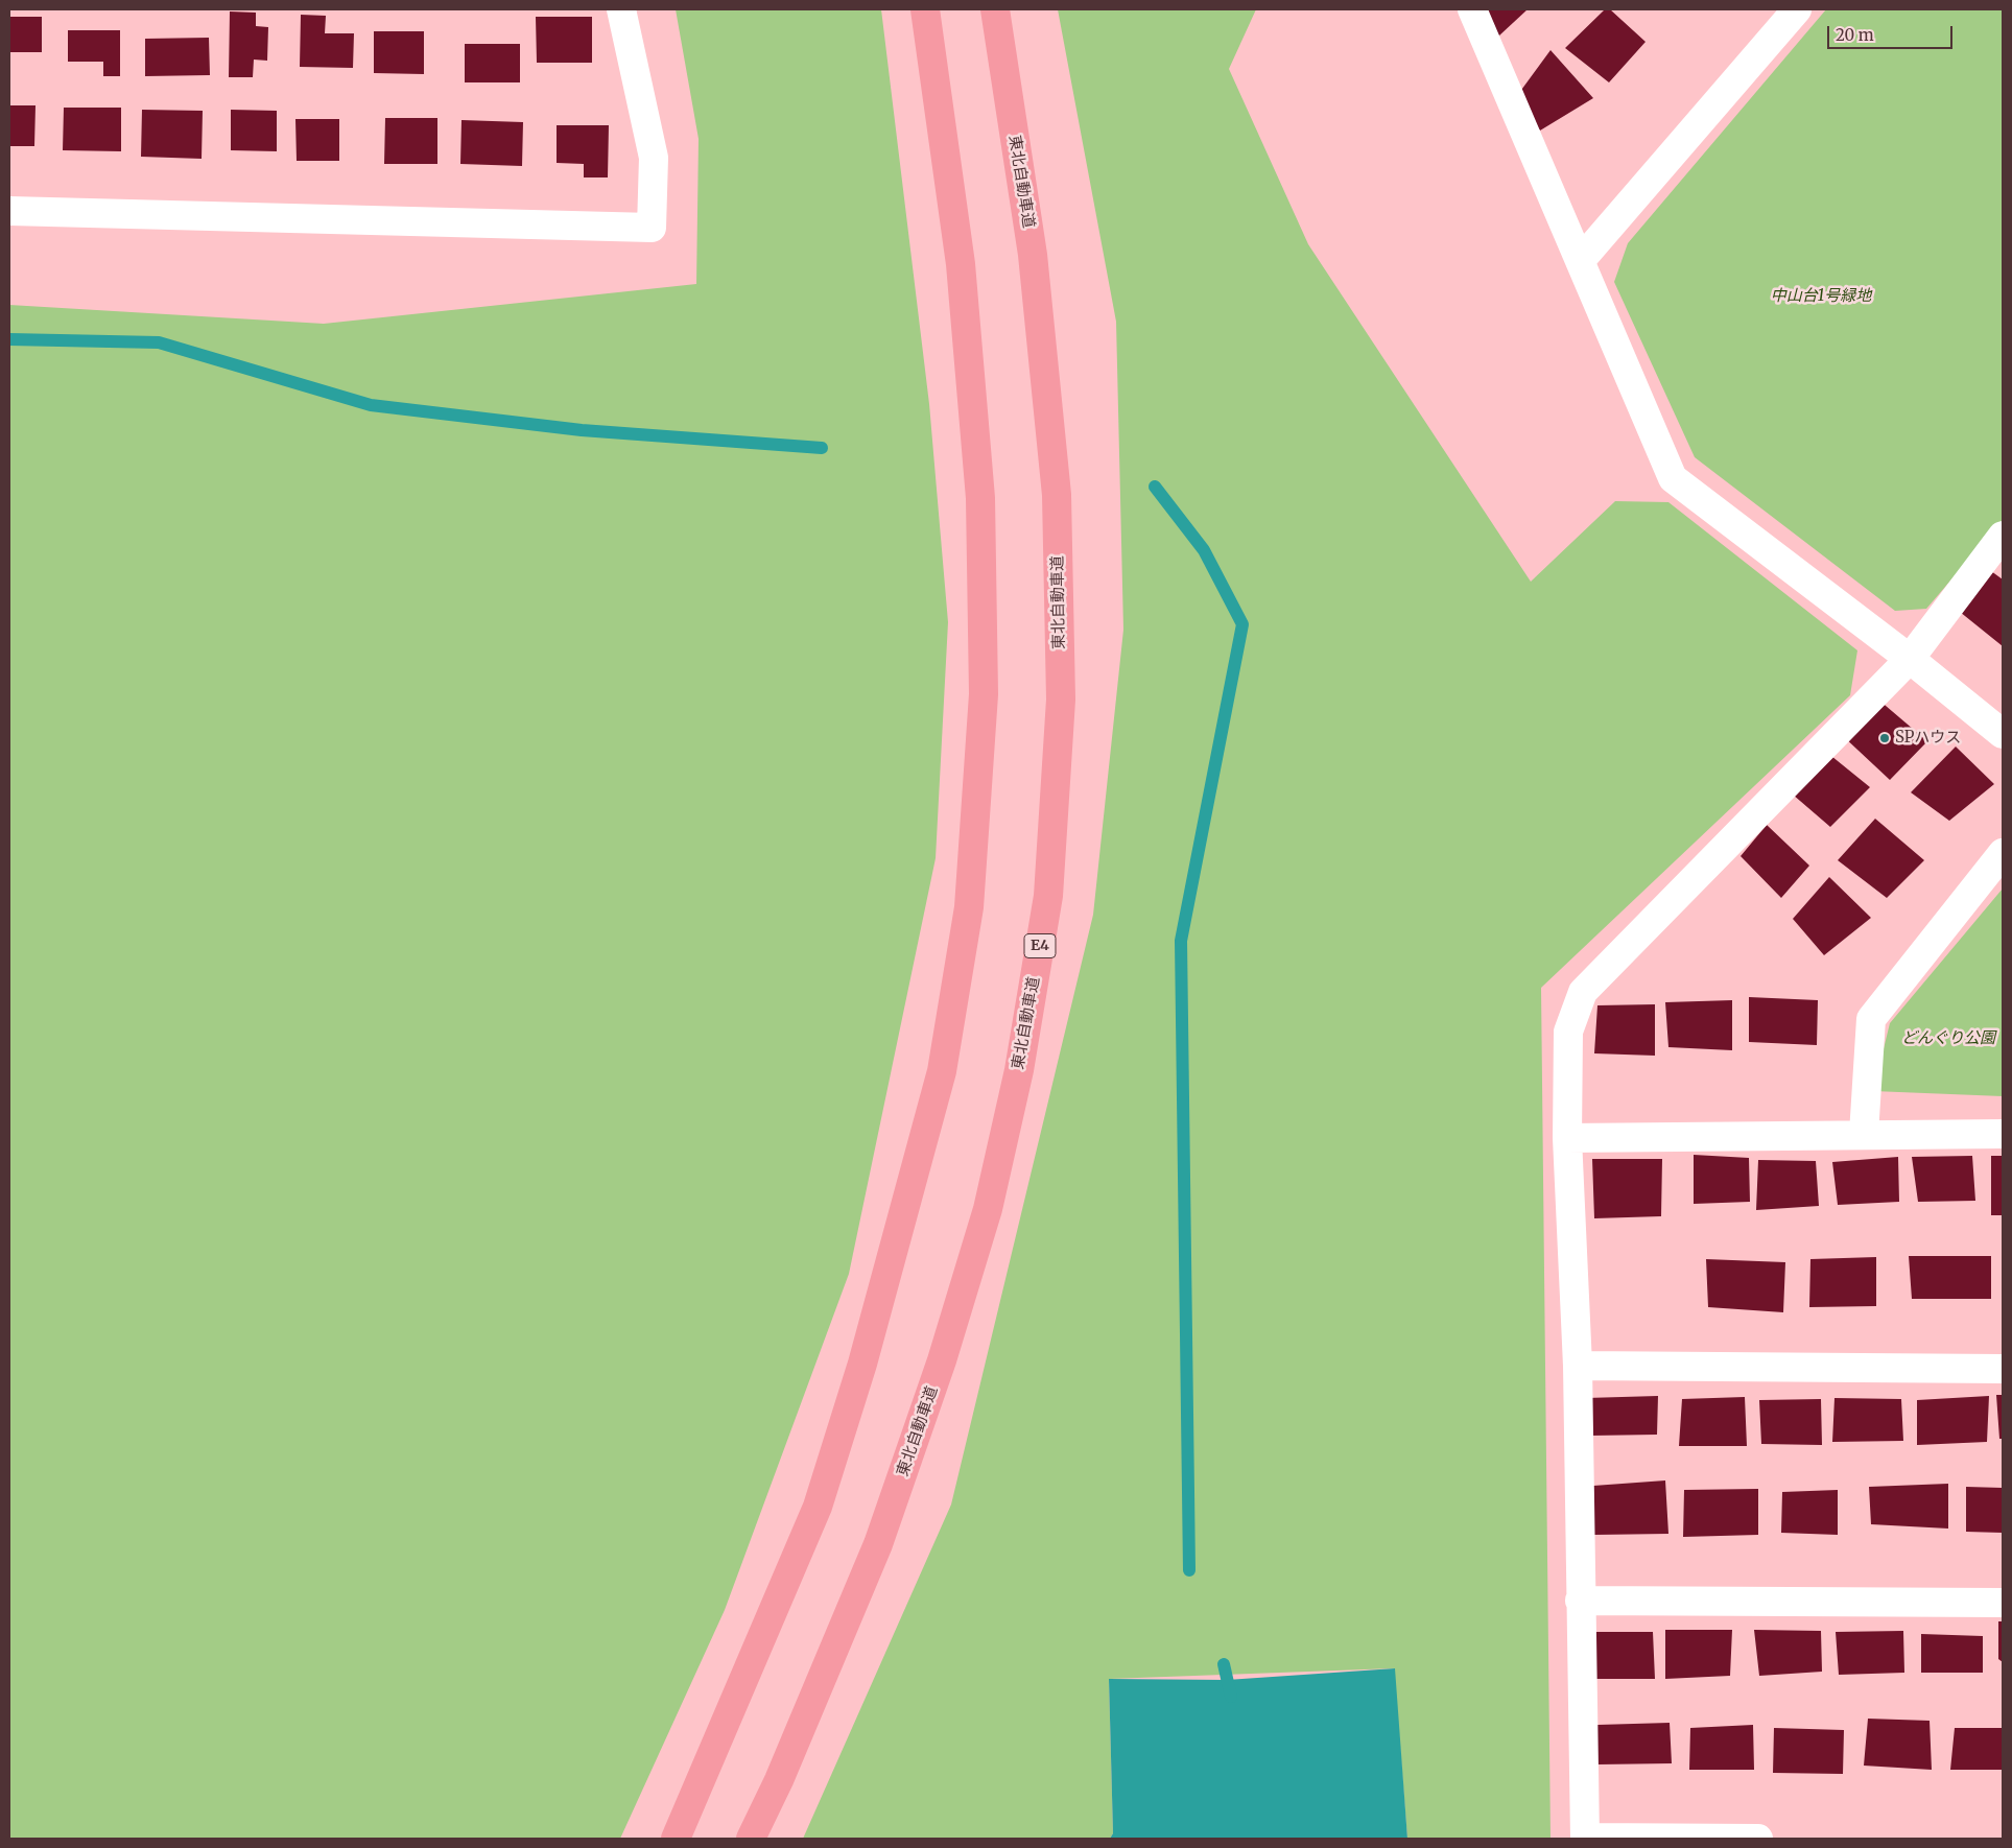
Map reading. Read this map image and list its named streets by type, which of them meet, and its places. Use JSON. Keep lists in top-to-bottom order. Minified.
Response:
{"streets":{"highway":["東北自動車道","E4"]},"parks":["中山台1号緑地","どんぐり公園"],"places":["SPハウス"],"scale_bar":"20 m"}
